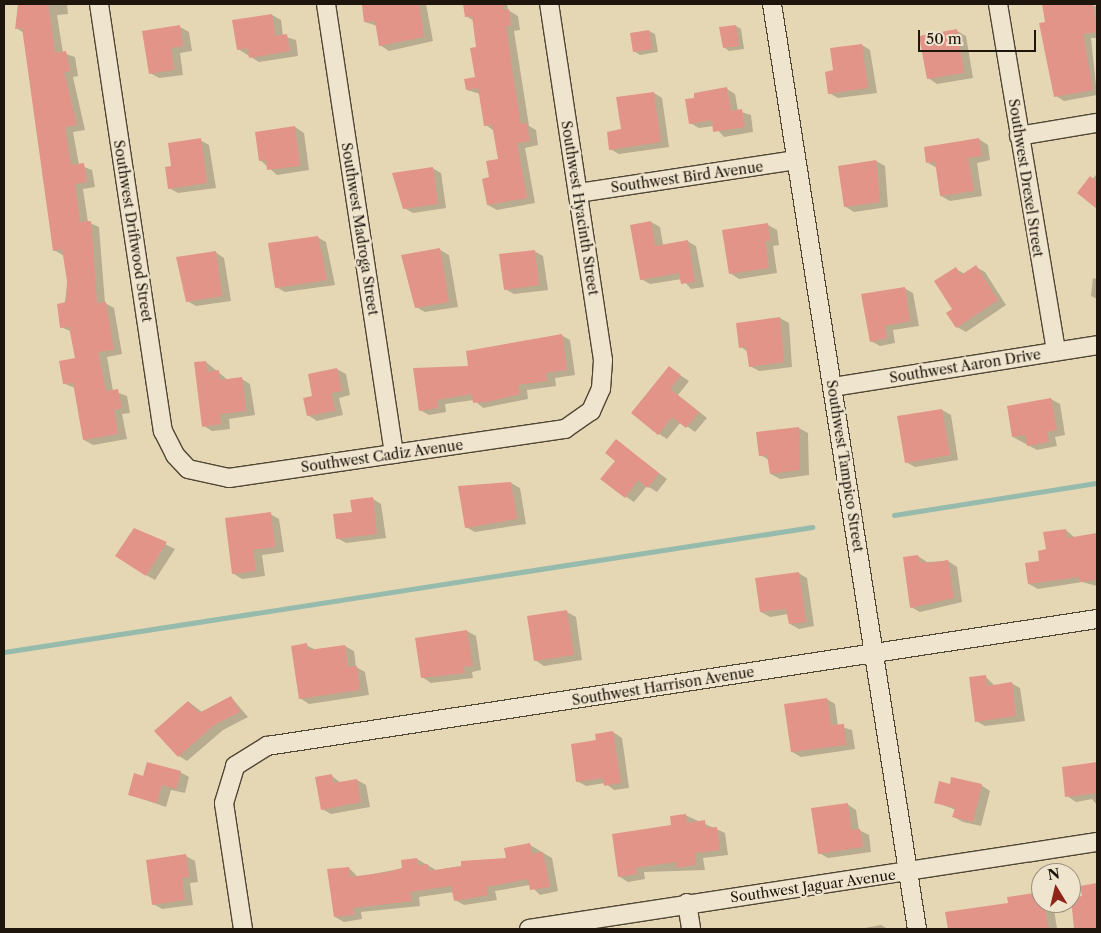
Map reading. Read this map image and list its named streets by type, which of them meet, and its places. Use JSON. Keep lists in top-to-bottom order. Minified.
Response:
{"streets":{"street":["Southwest Bird Avenue","Southwest Drexel Street","Southwest Hyacinth Street","Southwest Madroga Street","Southwest Driftwood Street","Southwest Aaron Drive","Southwest Cadiz Avenue","Southwest Tampico Street","Southwest Harrison Avenue","Southwest Jaguar Avenue"]},"crossings":[["Southwest Bird Avenue","Southwest Hyacinth Street"],["Southwest Bird Avenue","Southwest Tampico Street"],["Southwest Drexel Street","Southwest Aaron Drive"],["Southwest Hyacinth Street","Southwest Cadiz Avenue"],["Southwest Madroga Street","Southwest Cadiz Avenue"],["Southwest Driftwood Street","Southwest Cadiz Avenue"],["Southwest Aaron Drive","Southwest Tampico Street"],["Southwest Tampico Street","Southwest Harrison Avenue"],["Southwest Tampico Street","Southwest Jaguar Avenue"]],"scale_bar":"50 m","north":"top"}
